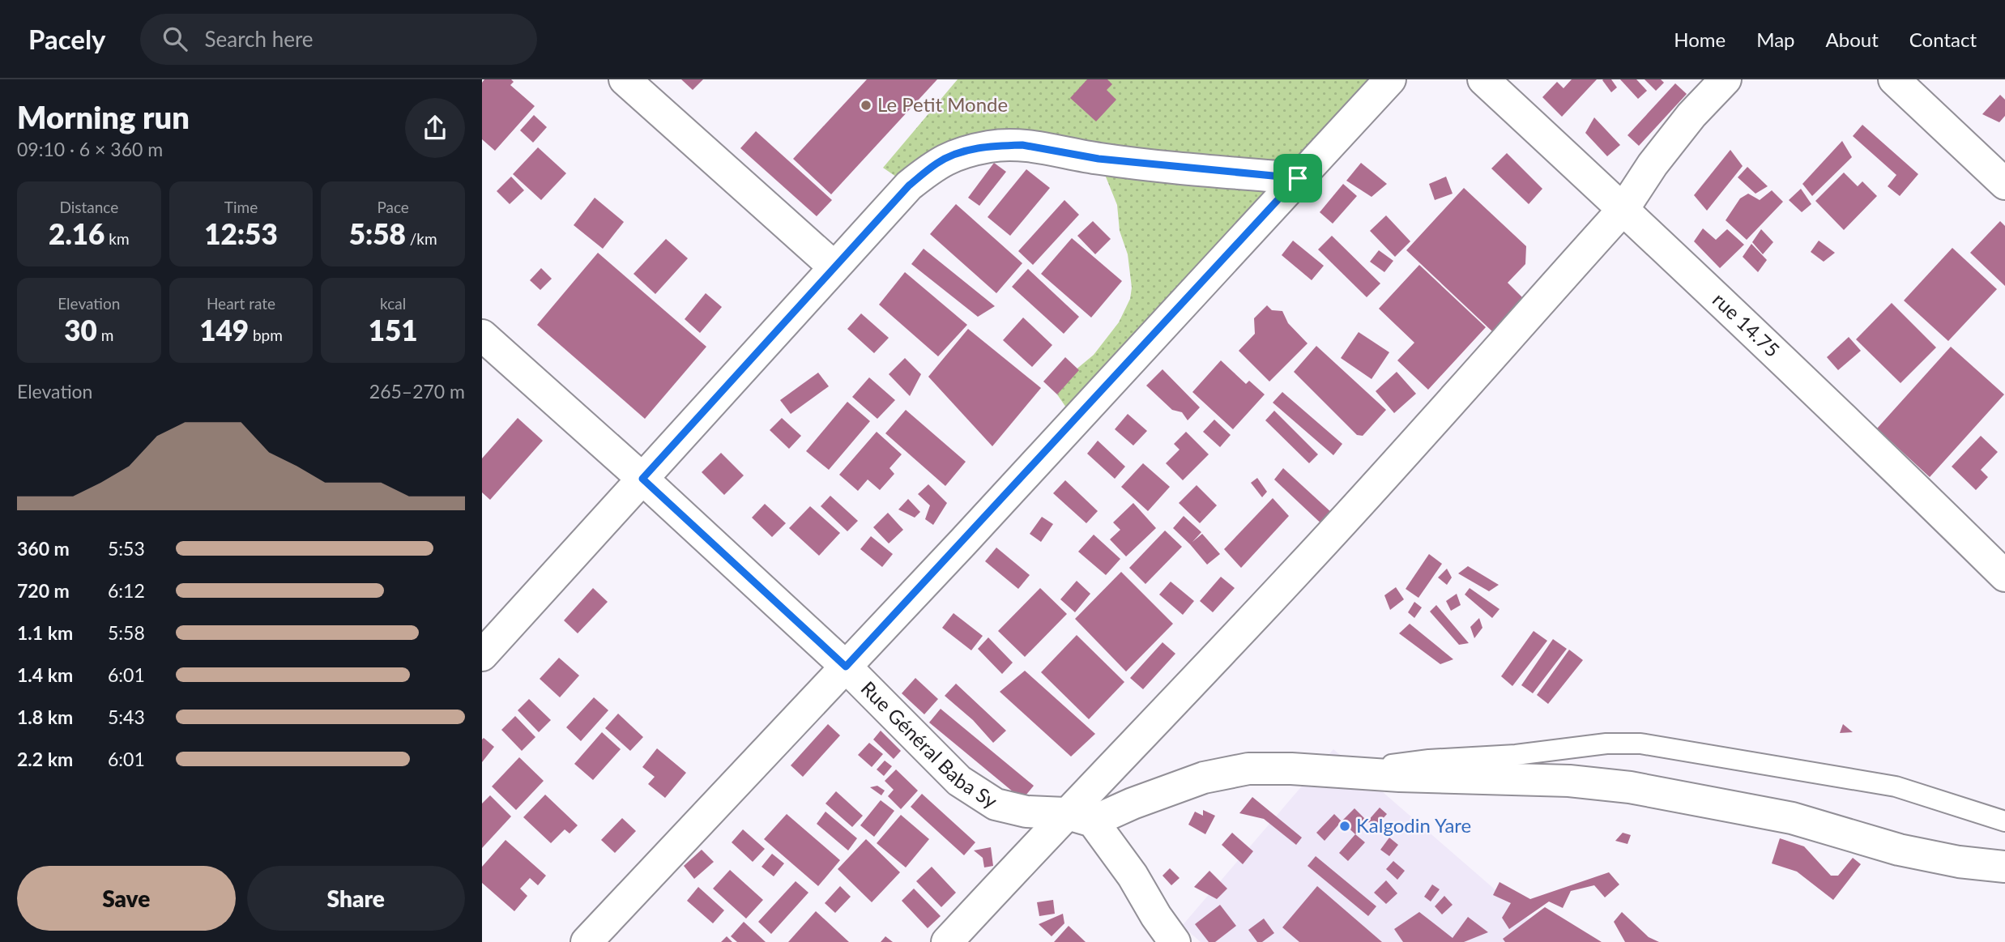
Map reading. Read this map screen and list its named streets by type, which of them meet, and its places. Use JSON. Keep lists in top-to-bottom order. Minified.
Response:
{"streets":{"street":["rue 14.75","Rue Général Baba Sy"]},"places":["Le Petit Monde","Kalgodin Yare"],"page":{"header":"Pacely","search":"Search here","nav":["Home","Map","About","Contact"],"heading":["Morning run","09:10 · 6 × 360 m"],"stats":[["Distance","2.16 km"],["Time","12:53"],["Pace","5:58 /km"],["Elevation","30 m"],["Heart rate","149 bpm"],["kcal","151"]],"chart":["Elevation","265–270 m"],"list":[{"name":"360 m","note":"5:53"},{"name":"720 m","note":"6:12"},{"name":"1.1 km","note":"5:58"},{"name":"1.4 km","note":"6:01"},{"name":"1.8 km","note":"5:43"},{"name":"2.2 km","note":"6:01"}],"buttons":["Save","Share"]}}
